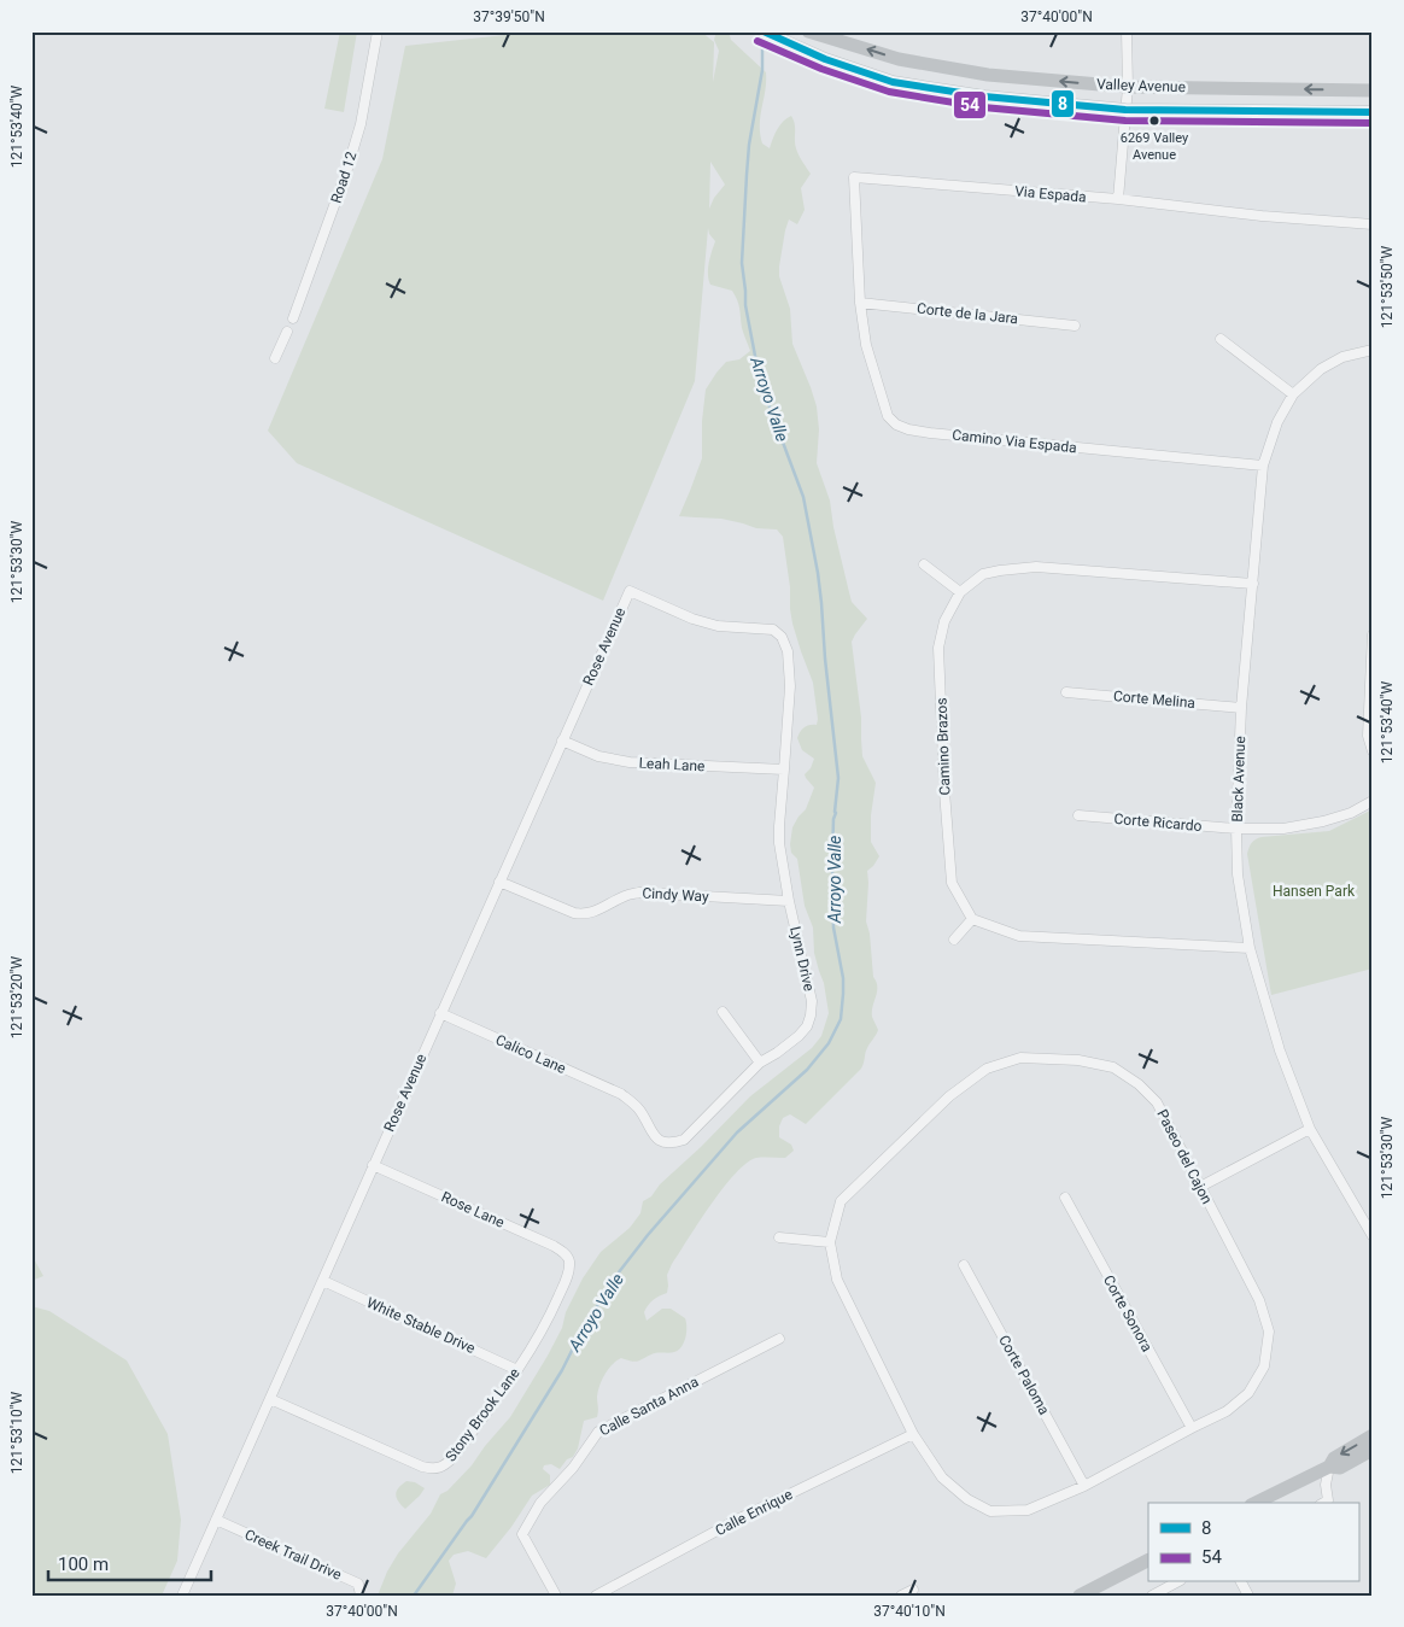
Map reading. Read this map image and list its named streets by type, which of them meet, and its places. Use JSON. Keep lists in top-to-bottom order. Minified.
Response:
{"streets":{"main road":["Valley Avenue"],"street":["Road 12","Via Espada","Corte de la Jara","Camino Via Espada","Rose Avenue","Corte Melina","Camino Brazos","Leah Lane","Black Avenue","Corte Ricardo","Cindy Way","Lynn Drive","Calico Lane","Paseo del Cajon","Rose Lane","Corte Sonora","White Stable Drive","Corte Paloma","Calle Santa Anna","Stony Brook Lane","Calle Enrique","Creek Trail Drive"]},"crossings":[["Via Espada","Corte de la Jara"],["Via Espada","Camino Via Espada"],["Corte de la Jara","Camino Via Espada"],["Camino Via Espada","Black Avenue"],["Rose Avenue","Leah Lane"],["Rose Avenue","Cindy Way"],["Rose Avenue","Lynn Drive"],["Rose Avenue","Calico Lane"],["Rose Avenue","Rose Lane"],["Rose Avenue","White Stable Drive"],["Rose Avenue","Stony Brook Lane"],["Rose Avenue","Creek Trail Drive"],["Corte Melina","Black Avenue"],["Camino Brazos","Black Avenue"],["Leah Lane","Lynn Drive"],["Black Avenue","Corte Ricardo"],["Cindy Way","Lynn Drive"],["Lynn Drive","Calico Lane"],["Paseo del Cajon","Corte Sonora"],["Paseo del Cajon","Corte Paloma"],["Paseo del Cajon","Calle Enrique"],["Rose Lane","Stony Brook Lane"],["White Stable Drive","Stony Brook Lane"]],"water":["Arroyo Valle"],"parks":["Hansen Park"],"places":["6269 Valley Avenue"],"lines":["transit line 8","transit line 54"],"legend":["8","54"],"scale_bar":"100 m","coordinates":["37°39'50\"N","37°40'00\"N","121°53'40\"W","121°53'50\"W","121°53'30\"W","121°53'20\"W","121°53'10\"W","37°40'10\"N"]}
